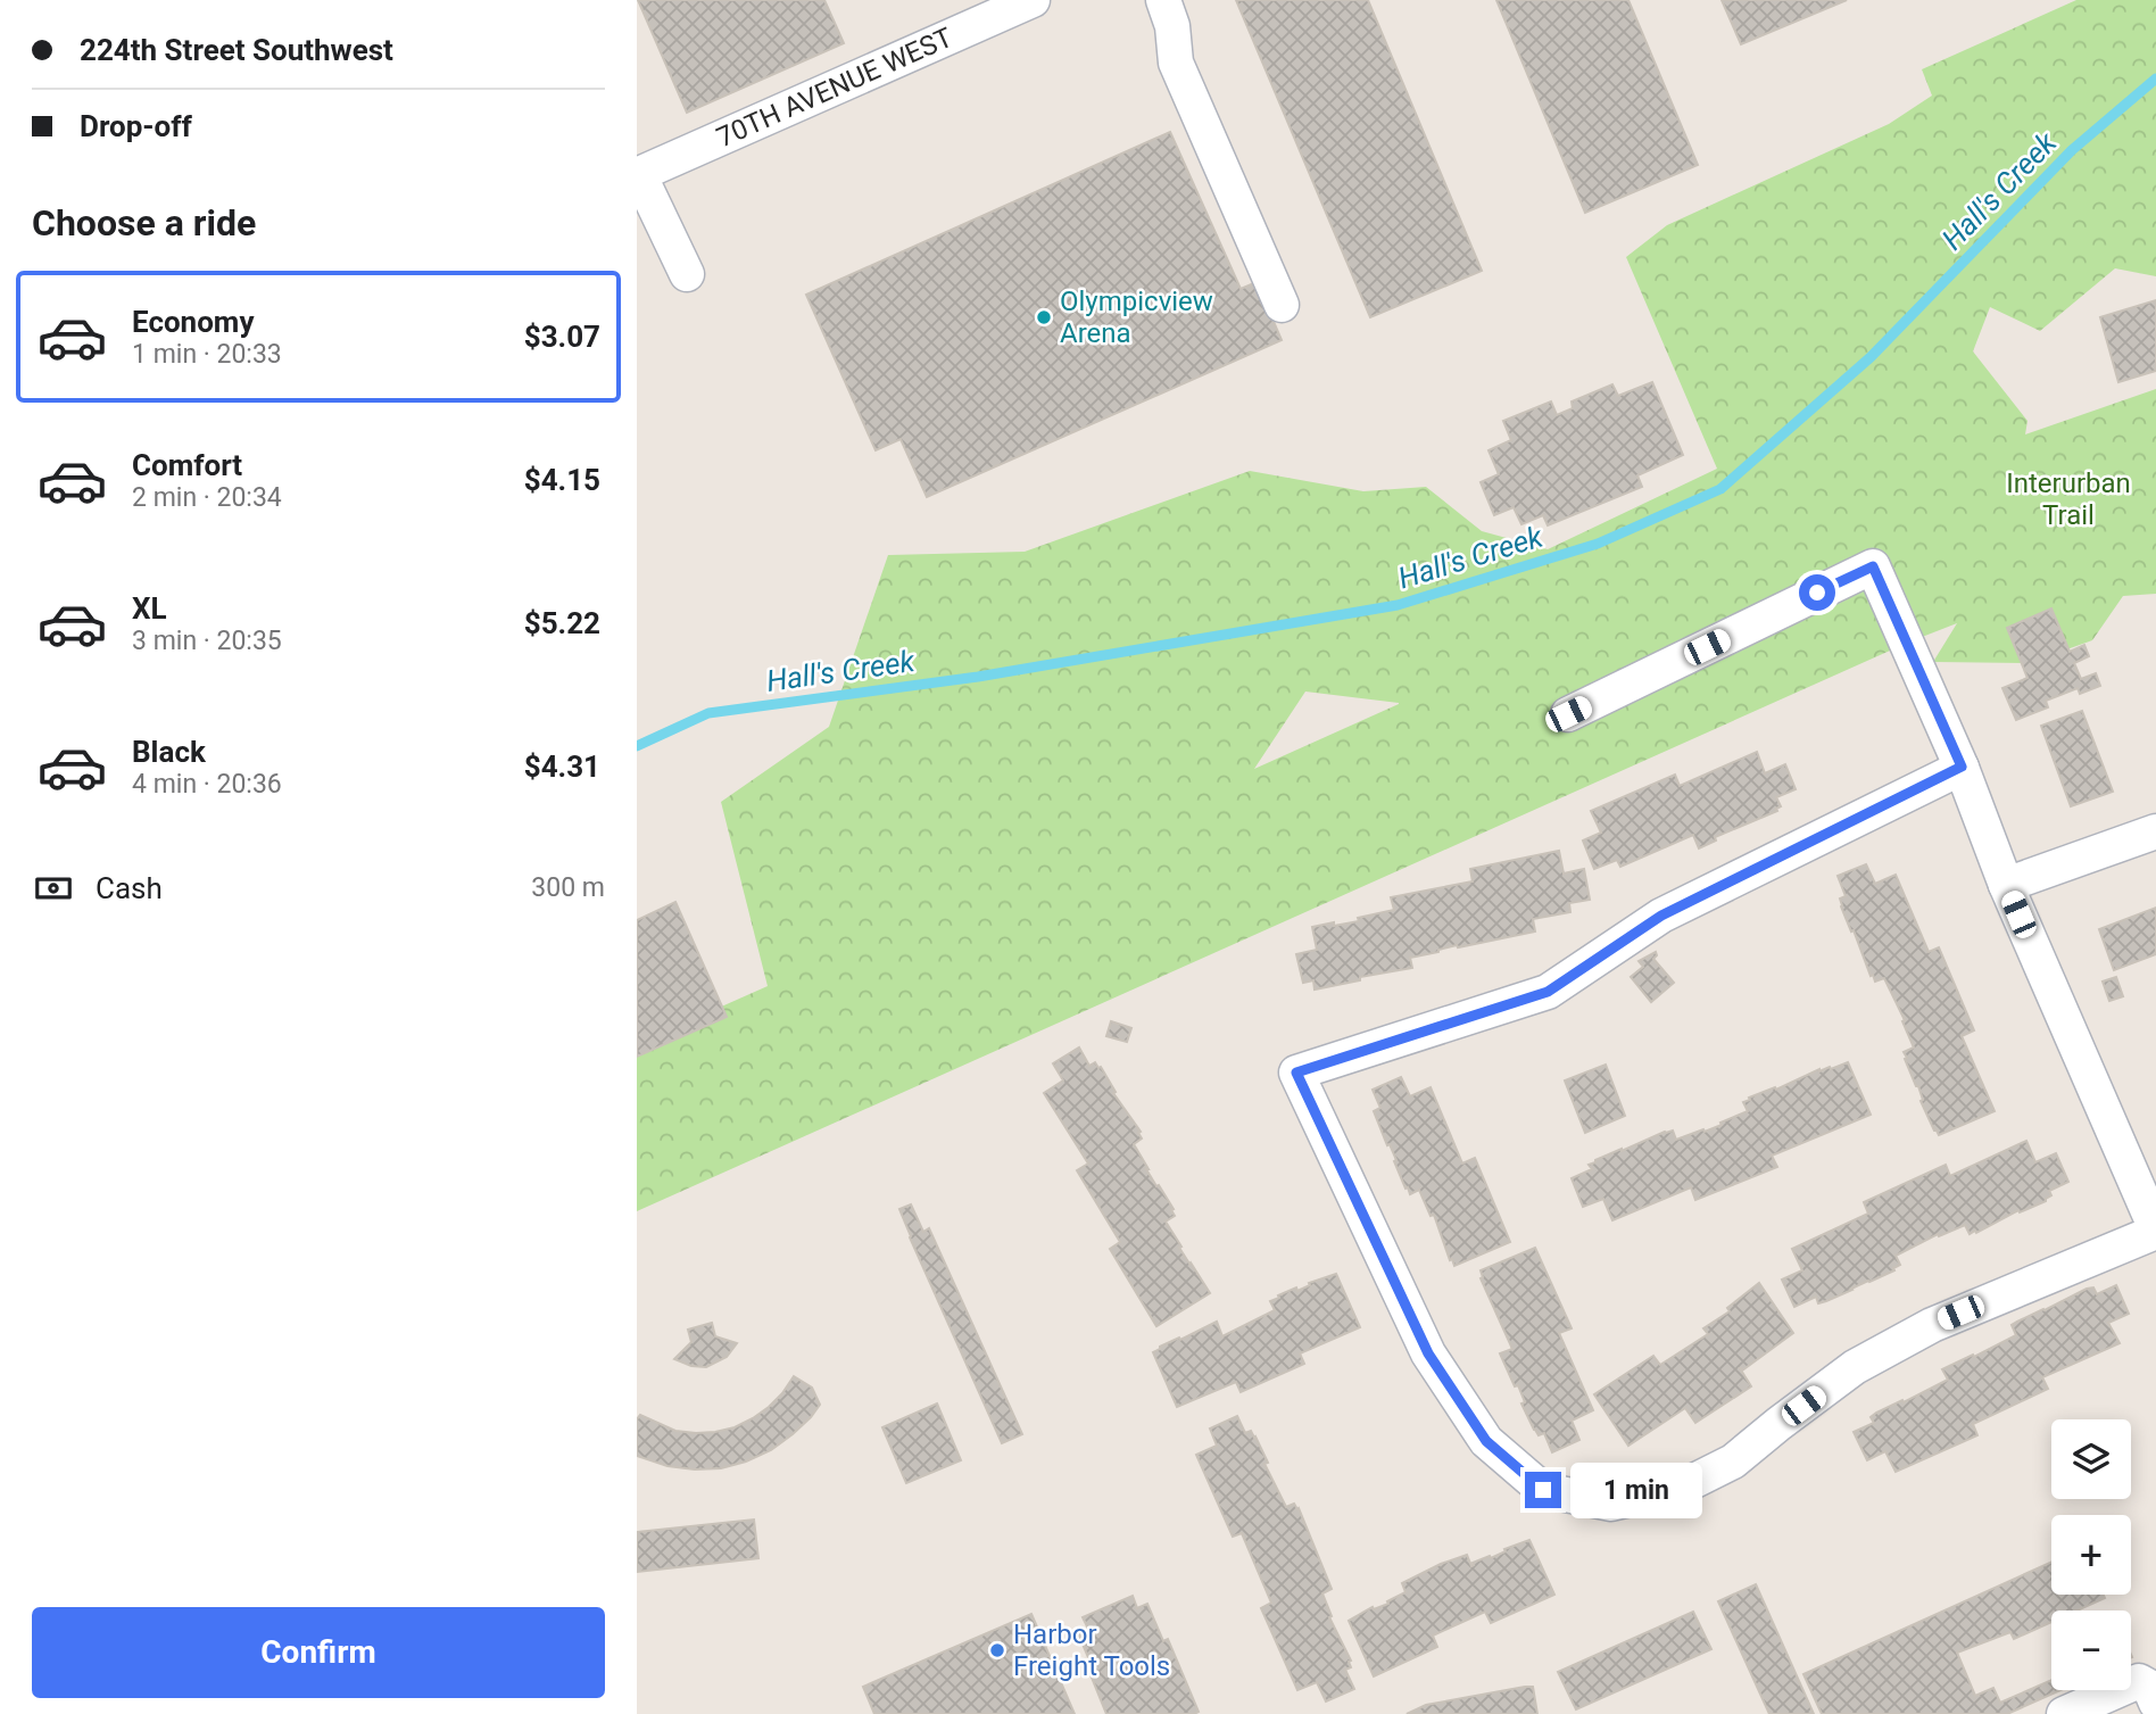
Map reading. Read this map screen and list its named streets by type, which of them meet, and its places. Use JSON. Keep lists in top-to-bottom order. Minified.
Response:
{"streets":{"street":["70TH AVENUE WEST"]},"water":["Hall's Creek"],"parks":["Interurban Trail"],"places":["Olympicview Arena","Harbor Freight Tools"],"page":{"banner":["224th Street Southwest","Drop-off"],"heading":"Choose a ride","list":[{"name":"Economy","note":"1 min · 20:33","value":"$3.07"},{"name":"Comfort","note":"2 min · 20:34","value":"$4.15"},{"name":"XL","note":"3 min · 20:35","value":"$5.22"},{"name":"Black","note":"4 min · 20:36","value":"$4.31"}],"pay":["Cash","300 m"],"map_buttons":["+","−"],"bubble":"1 min","buttons":"Confirm"}}
